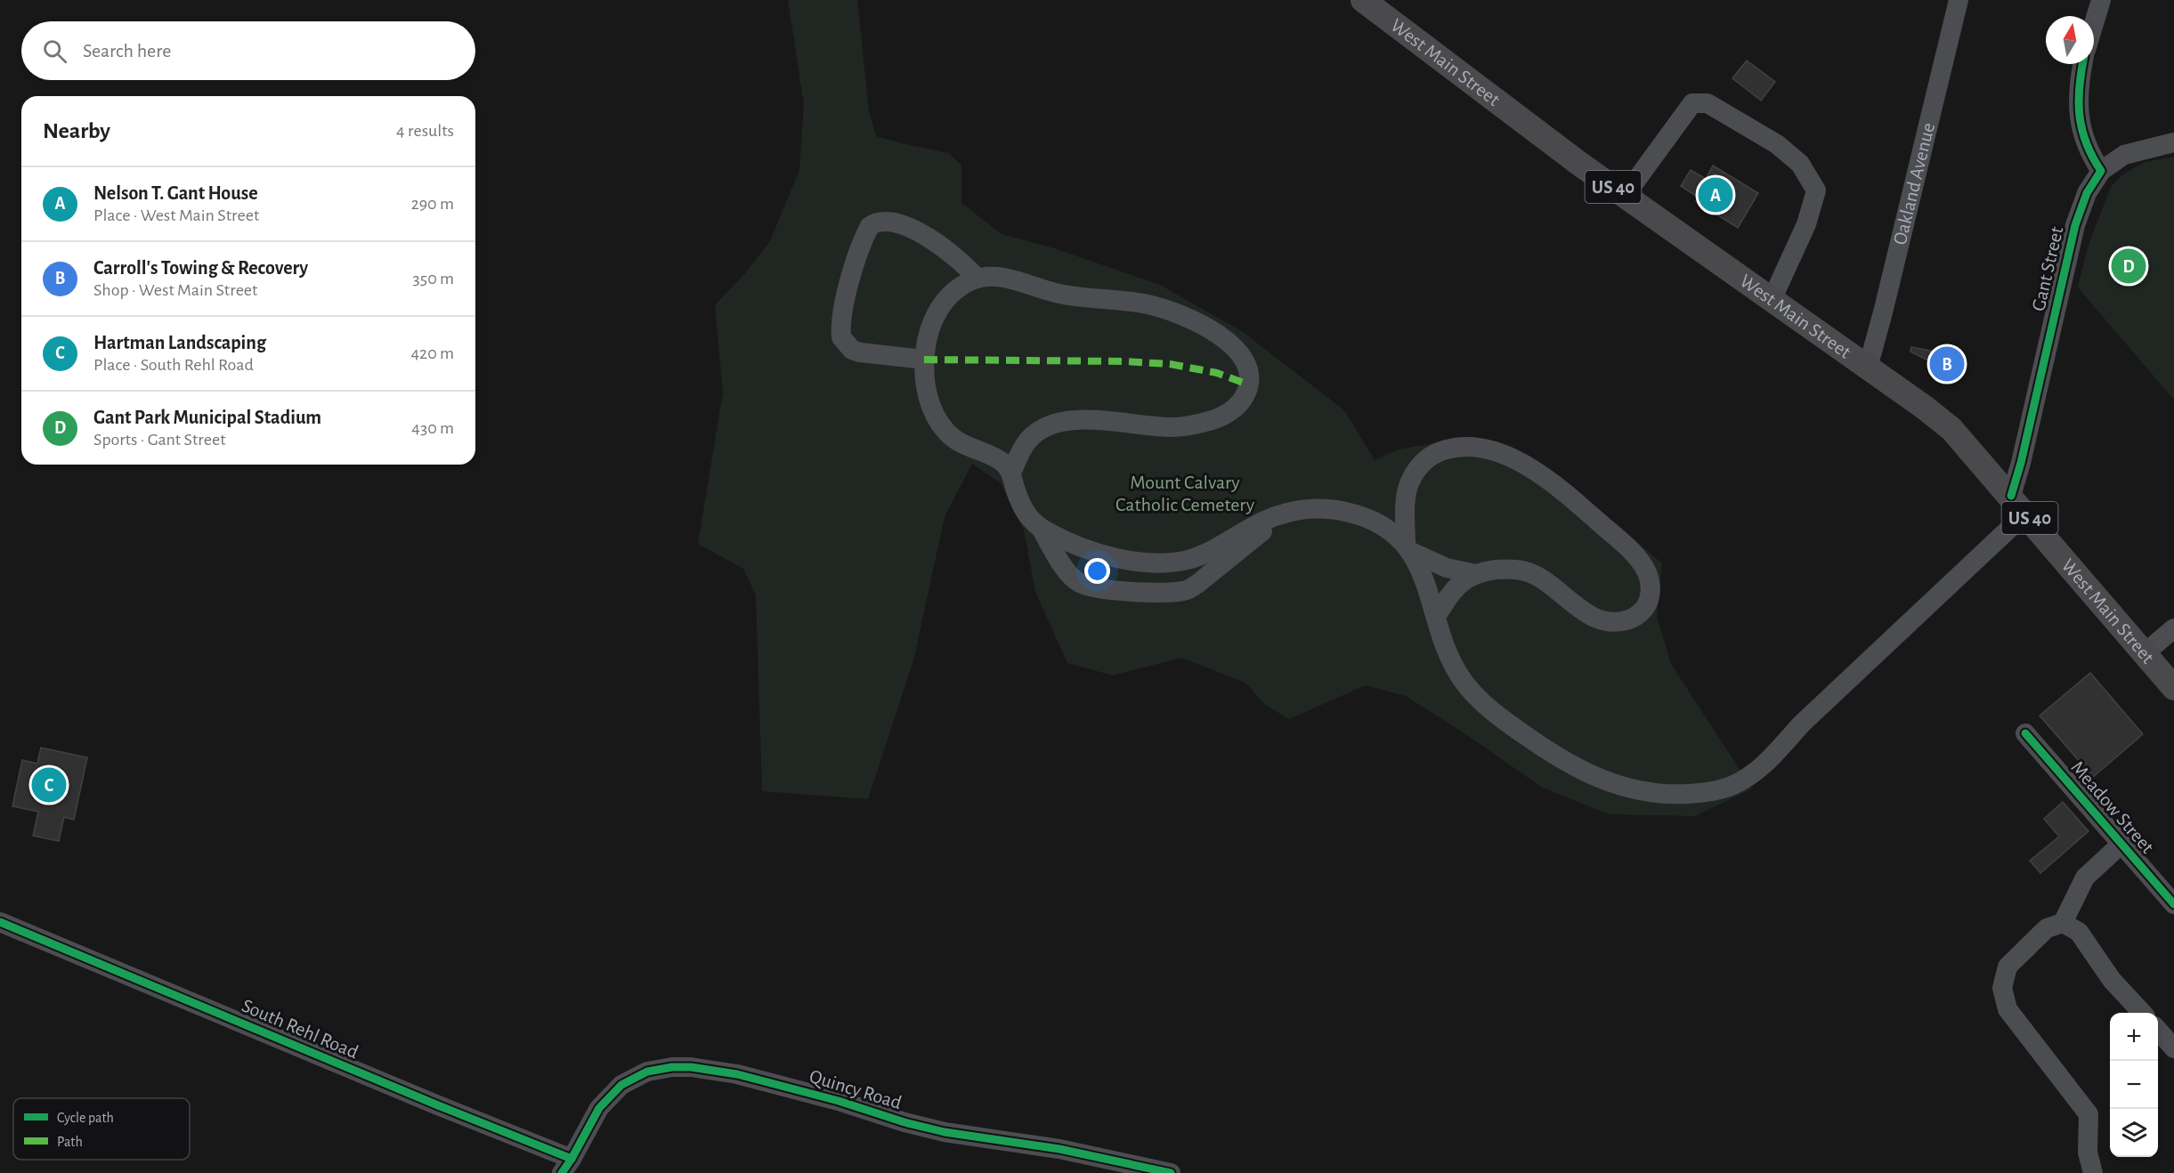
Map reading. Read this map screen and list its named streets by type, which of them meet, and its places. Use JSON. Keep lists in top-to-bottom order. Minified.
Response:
{"streets":{"main road":["West Main Street","US 40"],"street":["Oakland Avenue","Gant Street","Meadow Street","South Rehl Road","Quincy Road"]},"crossings":[["West Main Street","Oakland Avenue"],["West Main Street","Gant Street"],["South Rehl Road","Quincy Road"]],"parks":["Mount Calvary Catholic Cemetery"],"legend":["Cycle path","Path"],"north":"top","page":{"search":"Search here","heading":["Nearby","4 results"],"list":[{"mark":"A","name":"Nelson T. Gant House","note":"Place · West Main Street","value":"290 m"},{"mark":"B","name":"Carroll's Towing & Recovery","note":"Shop · West Main Street","value":"350 m"},{"mark":"C","name":"Hartman Landscaping","note":"Place · South Rehl Road","value":"420 m"},{"mark":"D","name":"Gant Park Municipal Stadium","note":"Sports · Gant Street","value":"430 m"}],"pins":["A","D","B","C"],"map_buttons":["+","−"]}}
